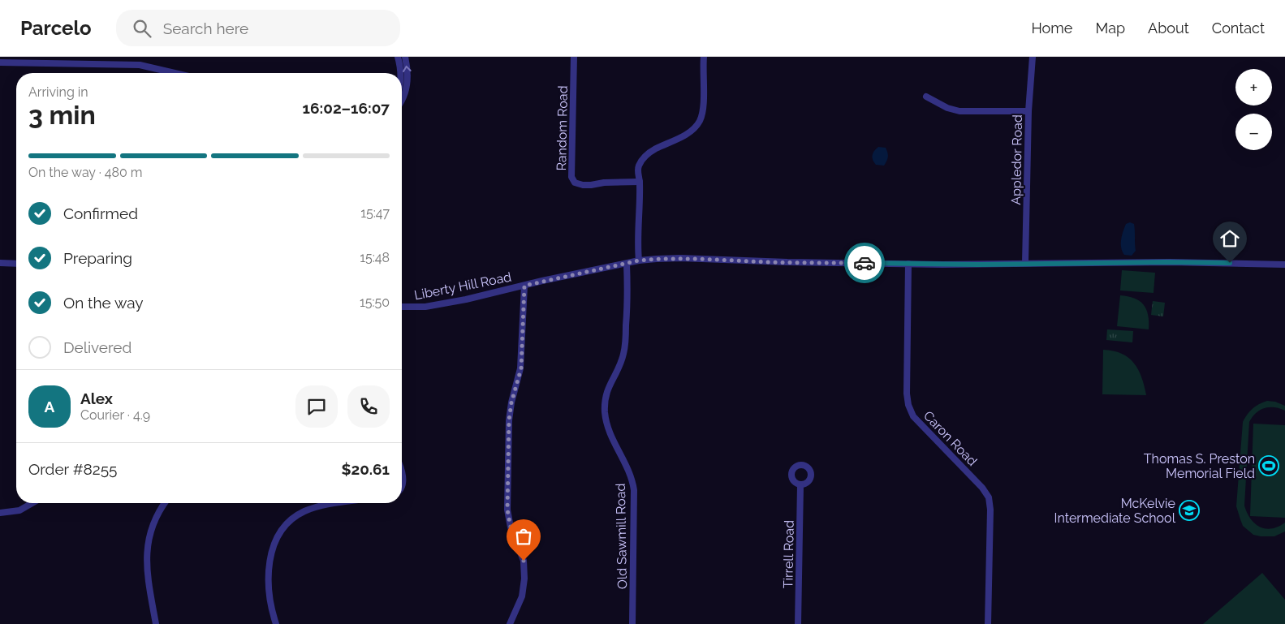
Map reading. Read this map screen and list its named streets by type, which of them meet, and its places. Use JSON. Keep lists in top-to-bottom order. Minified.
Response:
{"streets":{"street":["Random Road","Appledor Road","Liberty Hill Road","Caron Road","Old Sawmill Road","Tirrell Road"]},"crossings":[["Appledor Road","Liberty Hill Road"],["Liberty Hill Road","Caron Road"],["Liberty Hill Road","Old Sawmill Road"]],"places":{"sports":["Thomas S. Preston Memorial Field"],"school or university":["McKelvie Intermediate School"]},"page":{"header":"Parcelo","search":"Search here","nav":["Home","Map","About","Contact"],"map_buttons":["+","−"],"heading":["3 min","Arriving in","16:02–16:07"],"panel":["Alex","Courier · 4.9","Order #8255","$20.61"],"bar":"On the way · 480 m","list":[["Confirmed","15:47"],["Preparing","15:48"],["On the way","15:50"],"Delivered"],"round":"A"}}
